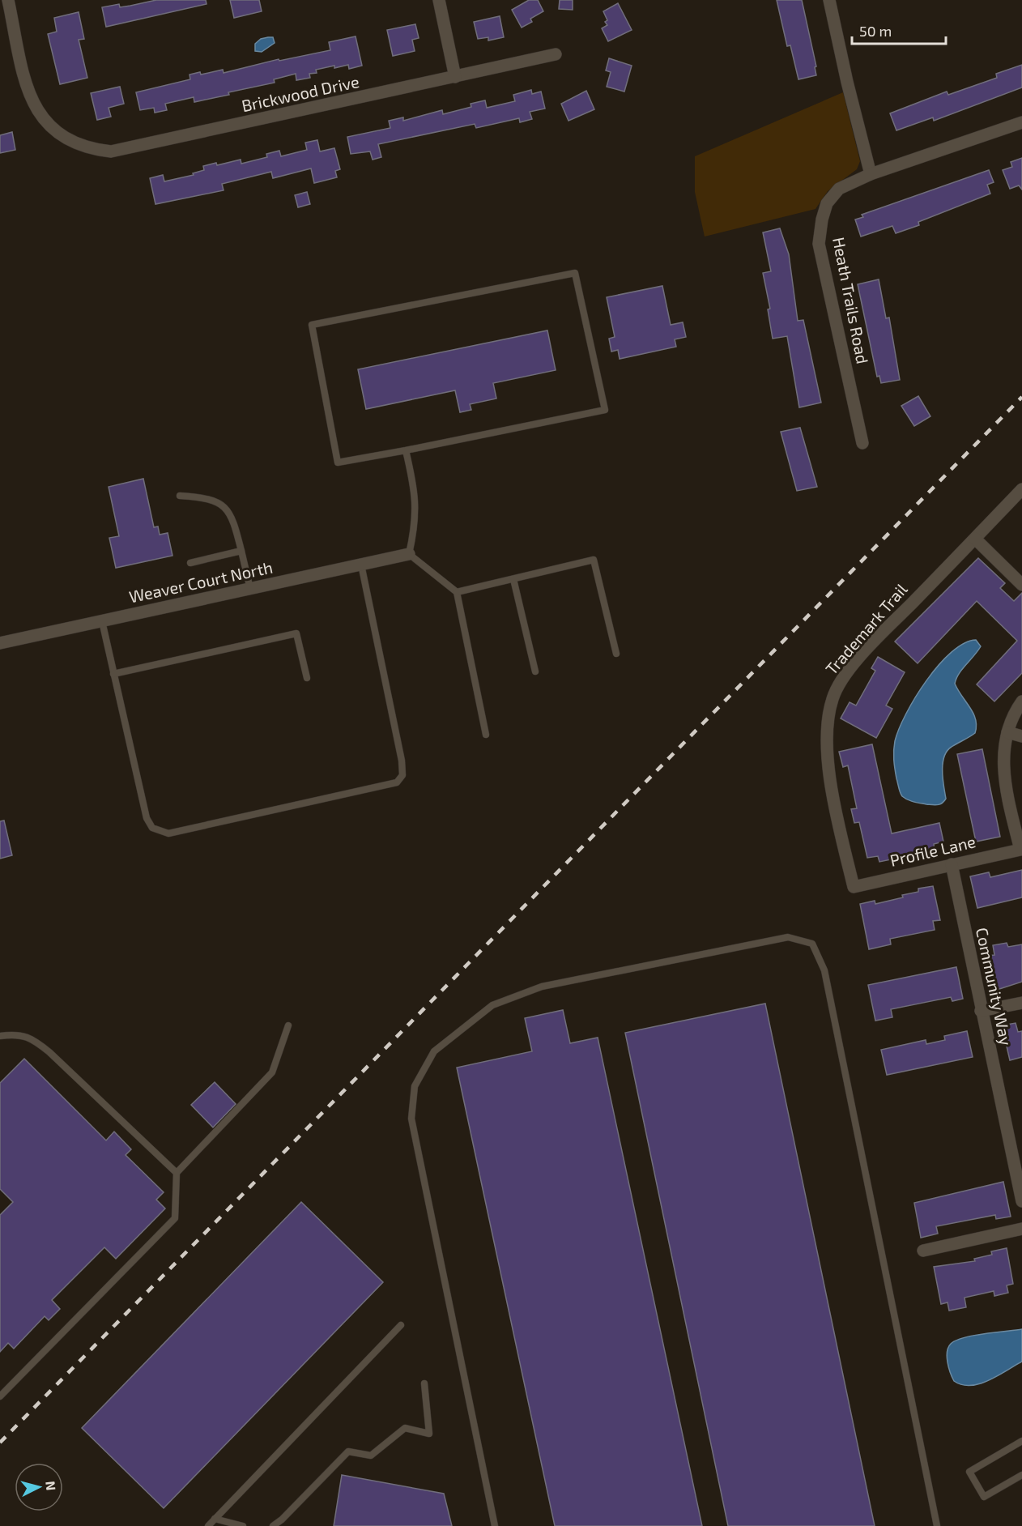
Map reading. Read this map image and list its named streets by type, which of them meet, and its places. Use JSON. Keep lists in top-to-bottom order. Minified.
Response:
{"streets":{"street":["Brickwood Drive","Heath Trails Road","Weaver Court North","Trademark Trail","Profile Lane","Community Way"]},"crossings":[["Trademark Trail","Profile Lane"],["Profile Lane","Community Way"]],"scale_bar":"50 m","north":"right"}
